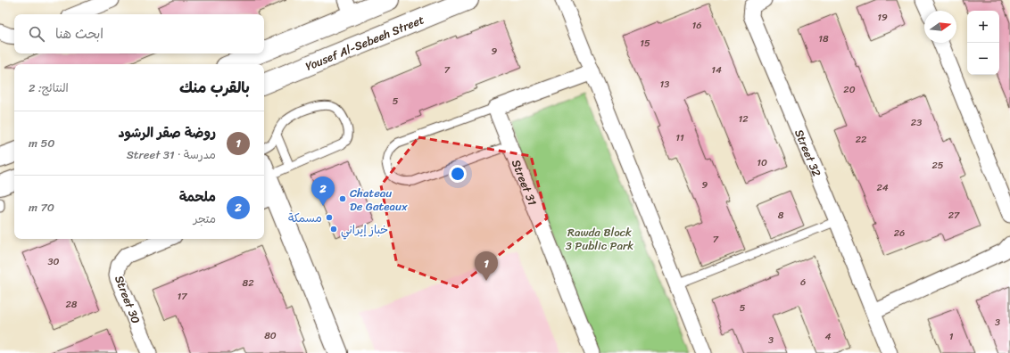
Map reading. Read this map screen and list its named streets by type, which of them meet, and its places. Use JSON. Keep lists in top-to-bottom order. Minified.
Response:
{"streets":{"street":["Yousef Al-Sebeeh Street","Street 32","Street 31","Street 30"]},"parks":["Rawda Block 3 Public Park"],"places":["Chateau De Gateaux","مسمكة","خباز إيراني"],"house_numbers":["19","16","18","15","9","7","14","13","20","5","12","23","11","22","10","25","9","24","8","27","26","7","30","6","82","17","28","5","3","80","4","1","3"],"north":"right","page":{"map_buttons":["+","−"],"search":"ابحث هنا","heading":["بالقرب منك","النتائج: 2"],"list":[{"mark":"1","name":"روضة صقر الرشود","note":"مدرسة · Street 31","value":"50 m"},{"mark":"2","name":"ملحمة","note":"متجر","value":"70 m"}],"pins":["2","1"]}}
